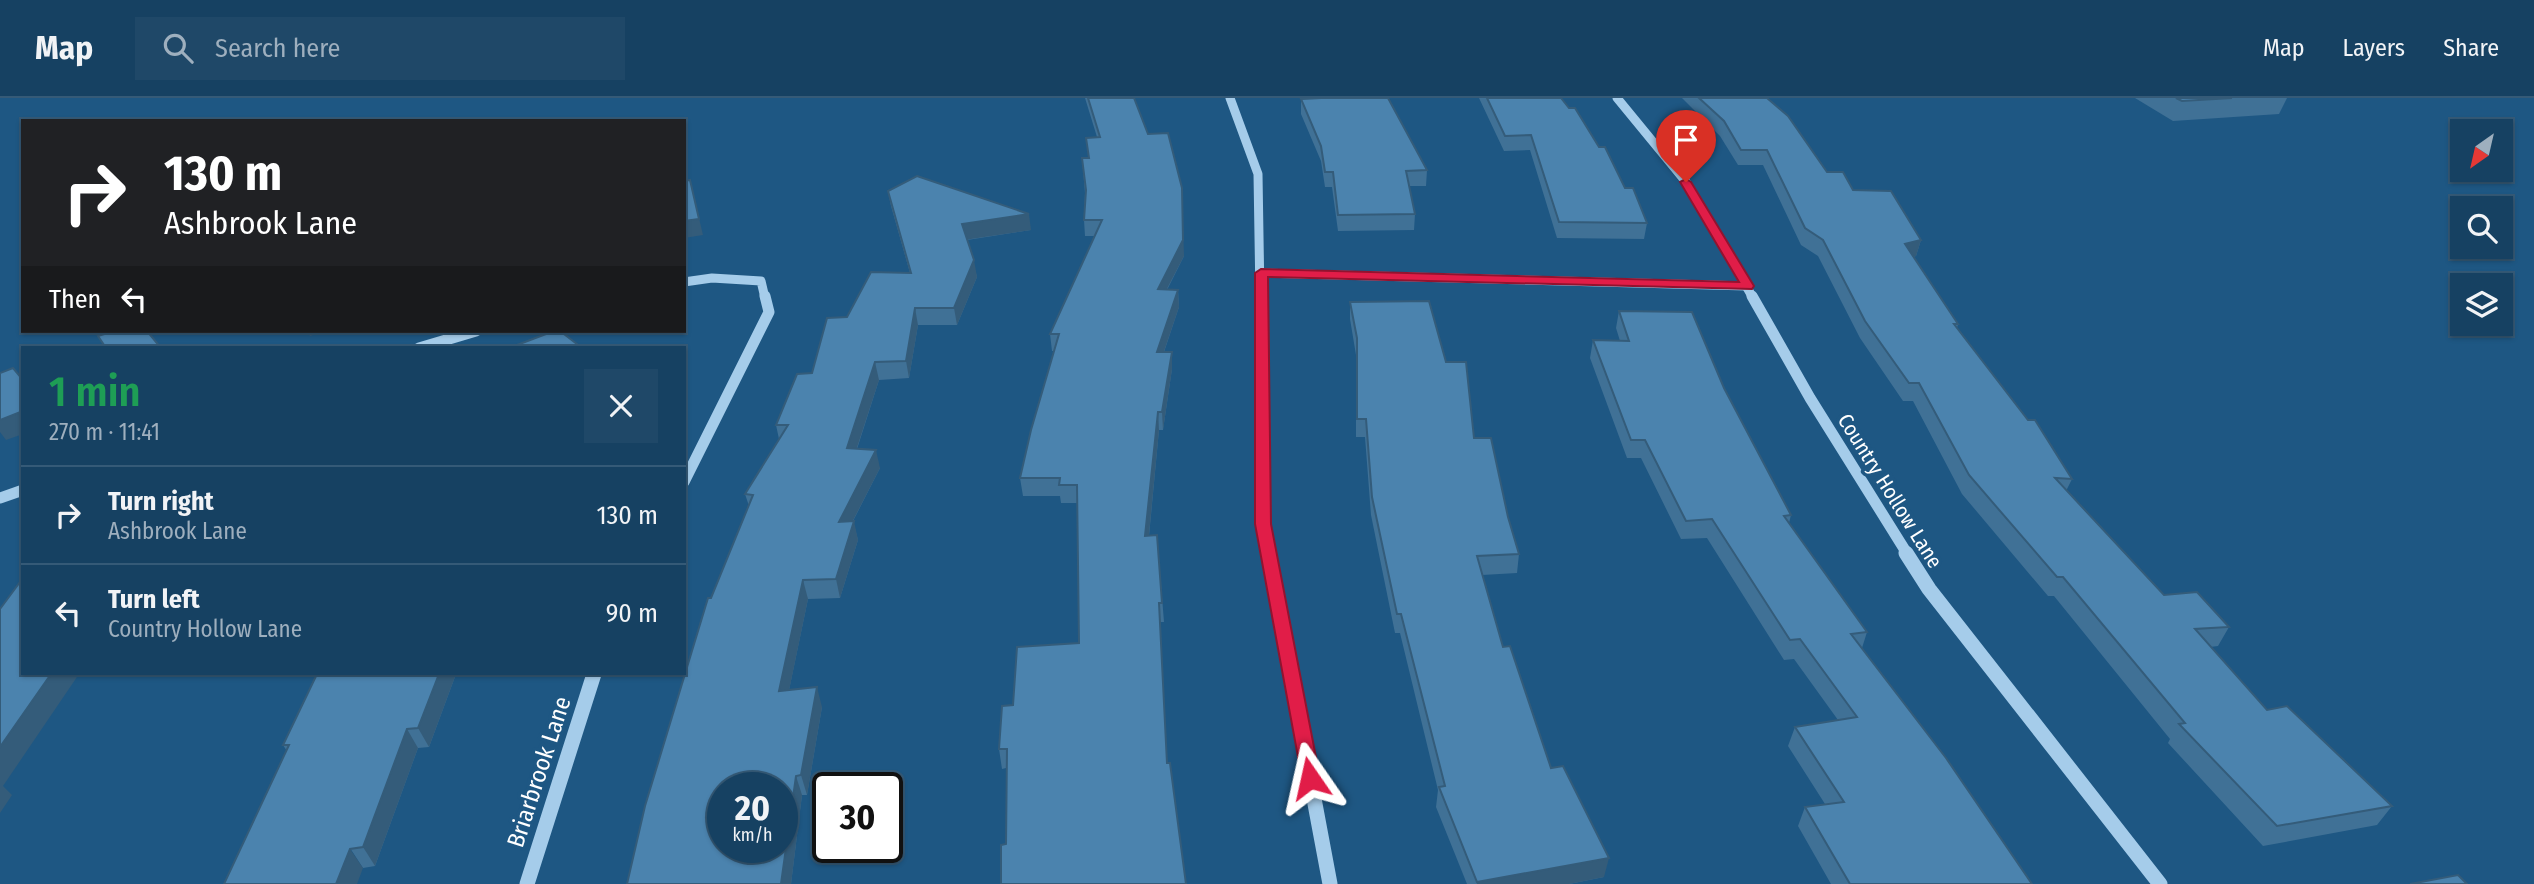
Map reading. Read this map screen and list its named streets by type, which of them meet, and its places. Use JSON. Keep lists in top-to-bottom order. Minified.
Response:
{"streets":{"street":["Country Hollow Lane","Briarbrook Lane"]},"north":"bottom left","page":{"header":"Map","search":"Search here","nav":["Map","Layers","Share"],"turn":["130 m","Ashbrook Lane"],"then":"Then","heading":["1 min","270 m · 11:41"],"list":[{"name":"Turn right","note":"Ashbrook Lane","value":"130 m"},{"name":"Turn left","note":"Country Hollow Lane","value":"90 m"}],"speed":"20 km/h","limit":"30"}}
